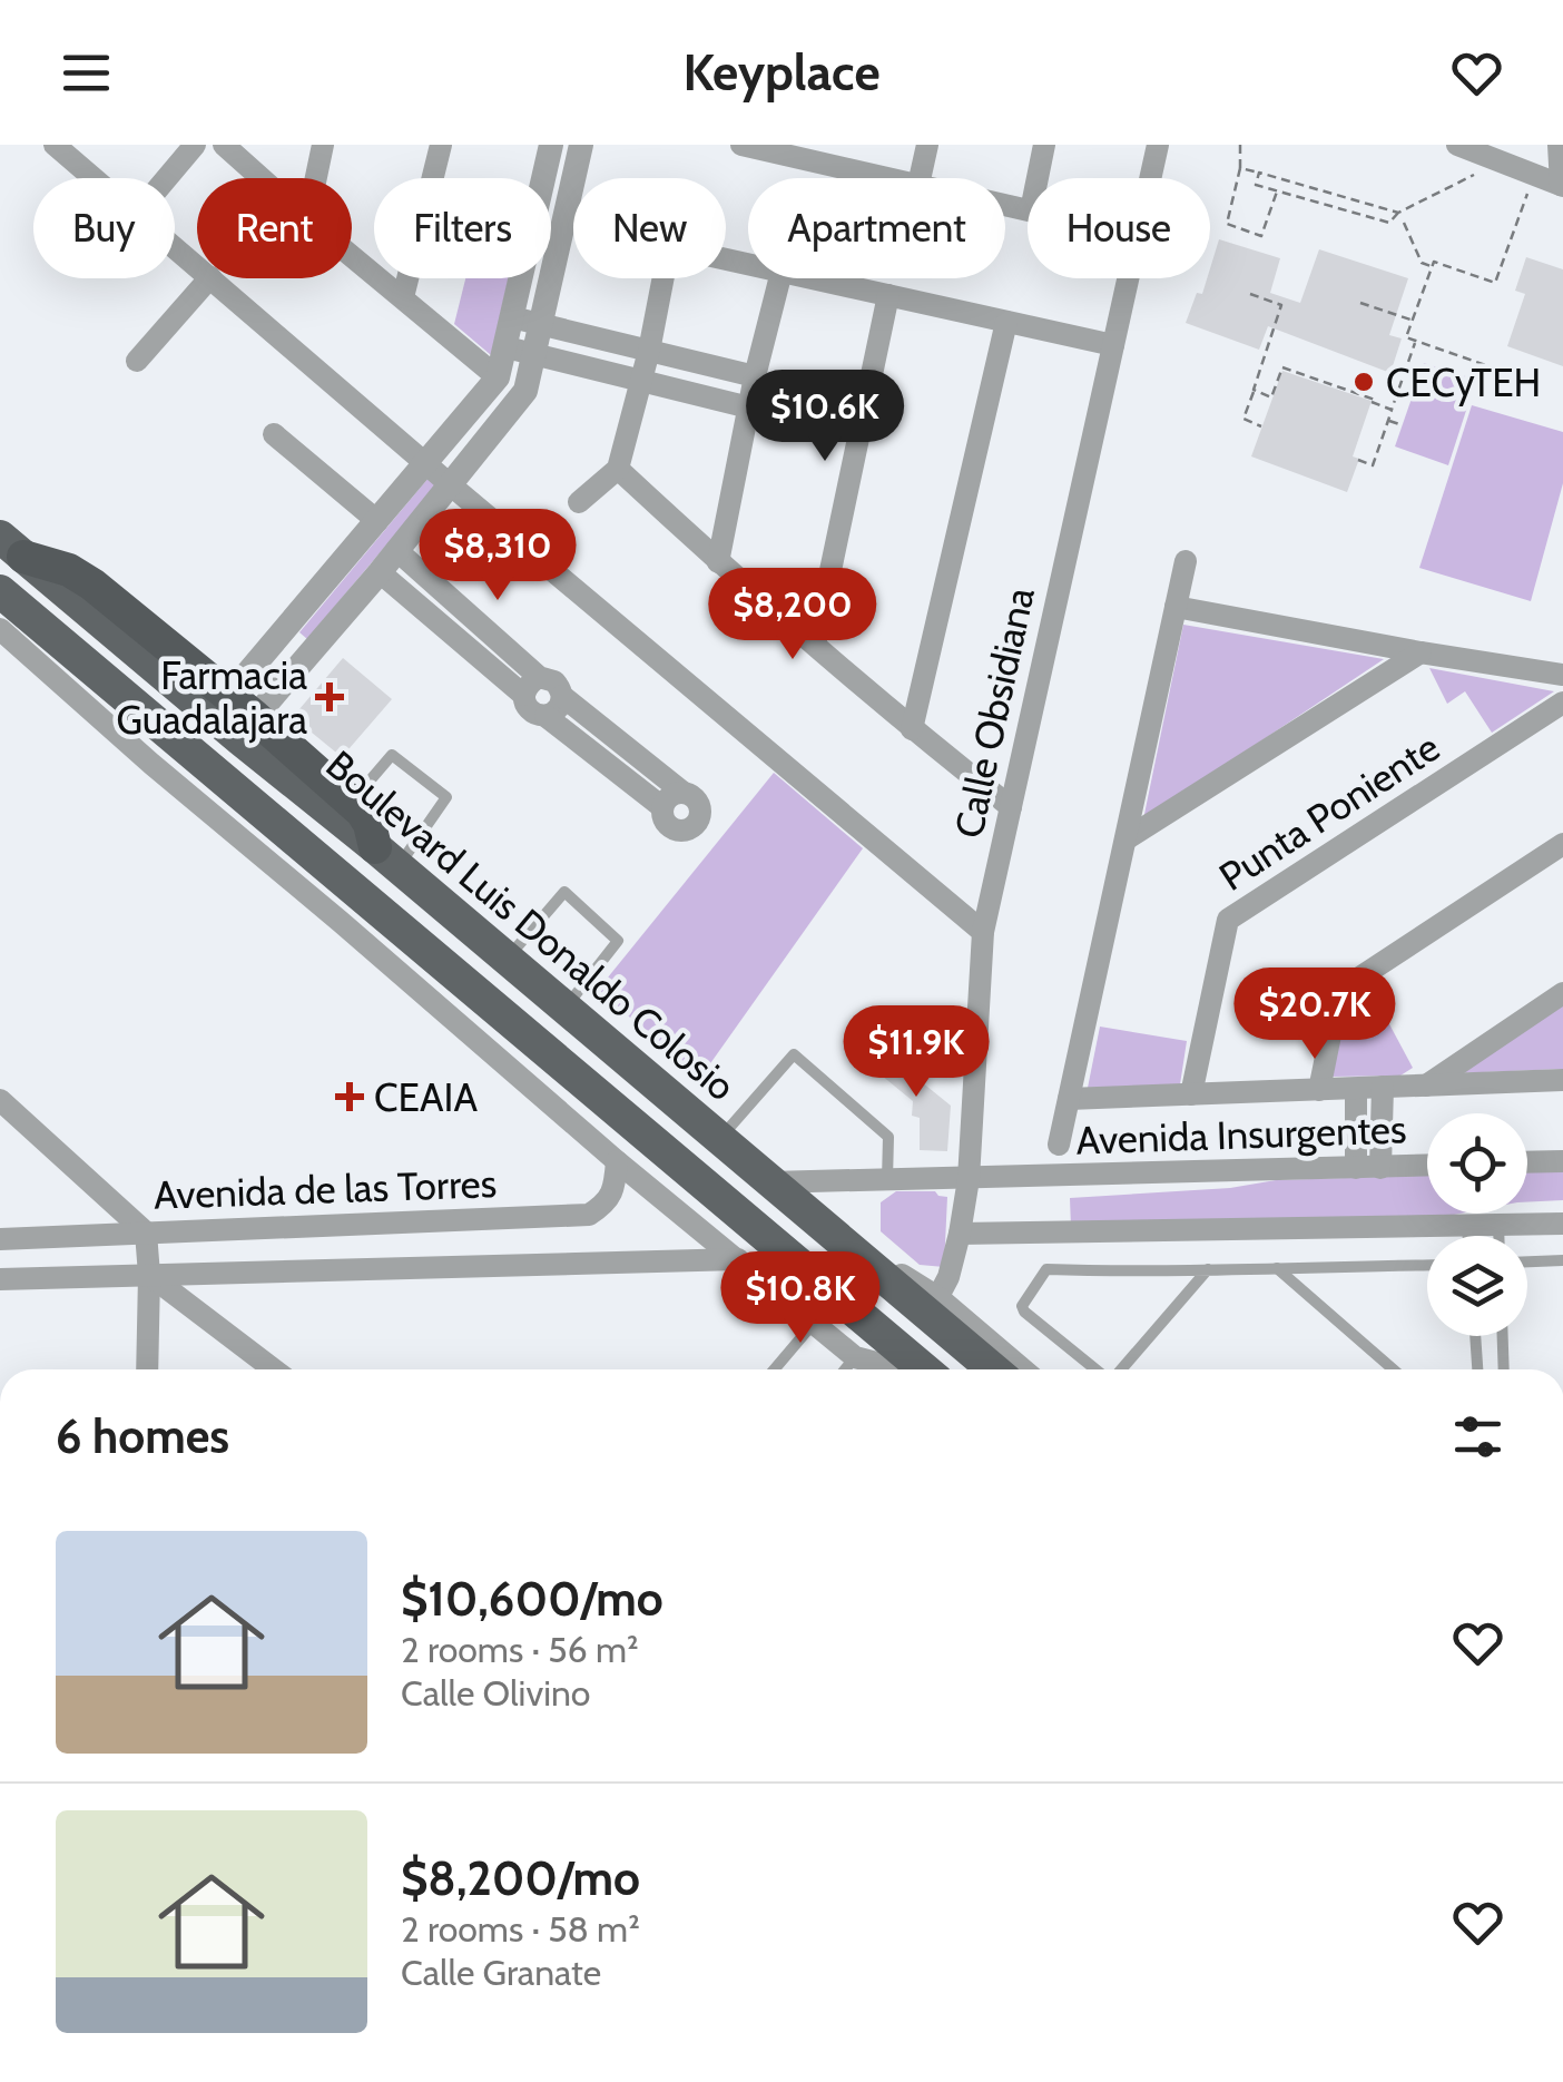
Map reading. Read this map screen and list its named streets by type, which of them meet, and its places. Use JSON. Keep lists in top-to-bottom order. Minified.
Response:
{"streets":{"main road":["Boulevard Luis Donaldo Colosio"],"street":["Calle Obsidiana","Punta Poniente","Avenida Insurgentes","Avenida de las Torres"]},"crossings":[["Calle Obsidiana","Avenida Insurgentes"],["Boulevard Luis Donaldo Colosio","Avenida Insurgentes"]],"places":{"other":["CECyTEH"],"health":["Farmacia Guadalajara","CEAIA"]},"page":{"header":"Keyplace","chip":["Buy","Rent","Filters","New","Apartment","House"],"price":["$10.6K","$8,310","$8,200","$20.7K","$11.9K","$10.8K"],"heading":"6 homes","list":[{"name":"$10,600/mo","note":"2 rooms · 56 m² · Calle Olivino"},{"name":"$8,200/mo","note":"2 rooms · 58 m² · Calle Granate"}]}}
